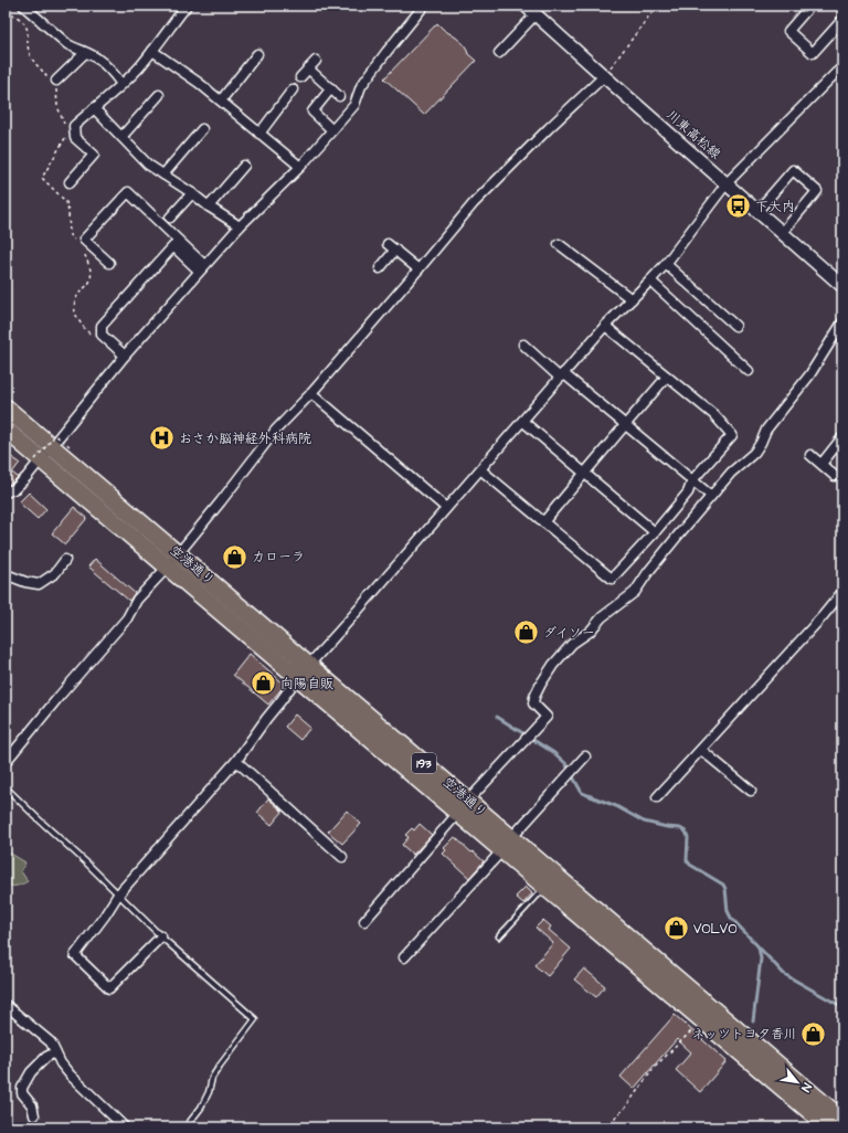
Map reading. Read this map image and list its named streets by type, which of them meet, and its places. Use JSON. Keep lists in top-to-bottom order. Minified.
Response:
{"streets":{"highway":["空港通り","193"],"main road":["川東高松線"]},"places":{"bus stop":["下大内"],"hospital":["おさか脳神経外科病院"],"shop":["カローラ","ダイソー","向陽自販","VOLVO","ネッツトヨタ香川"]},"north":"bottom right"}
